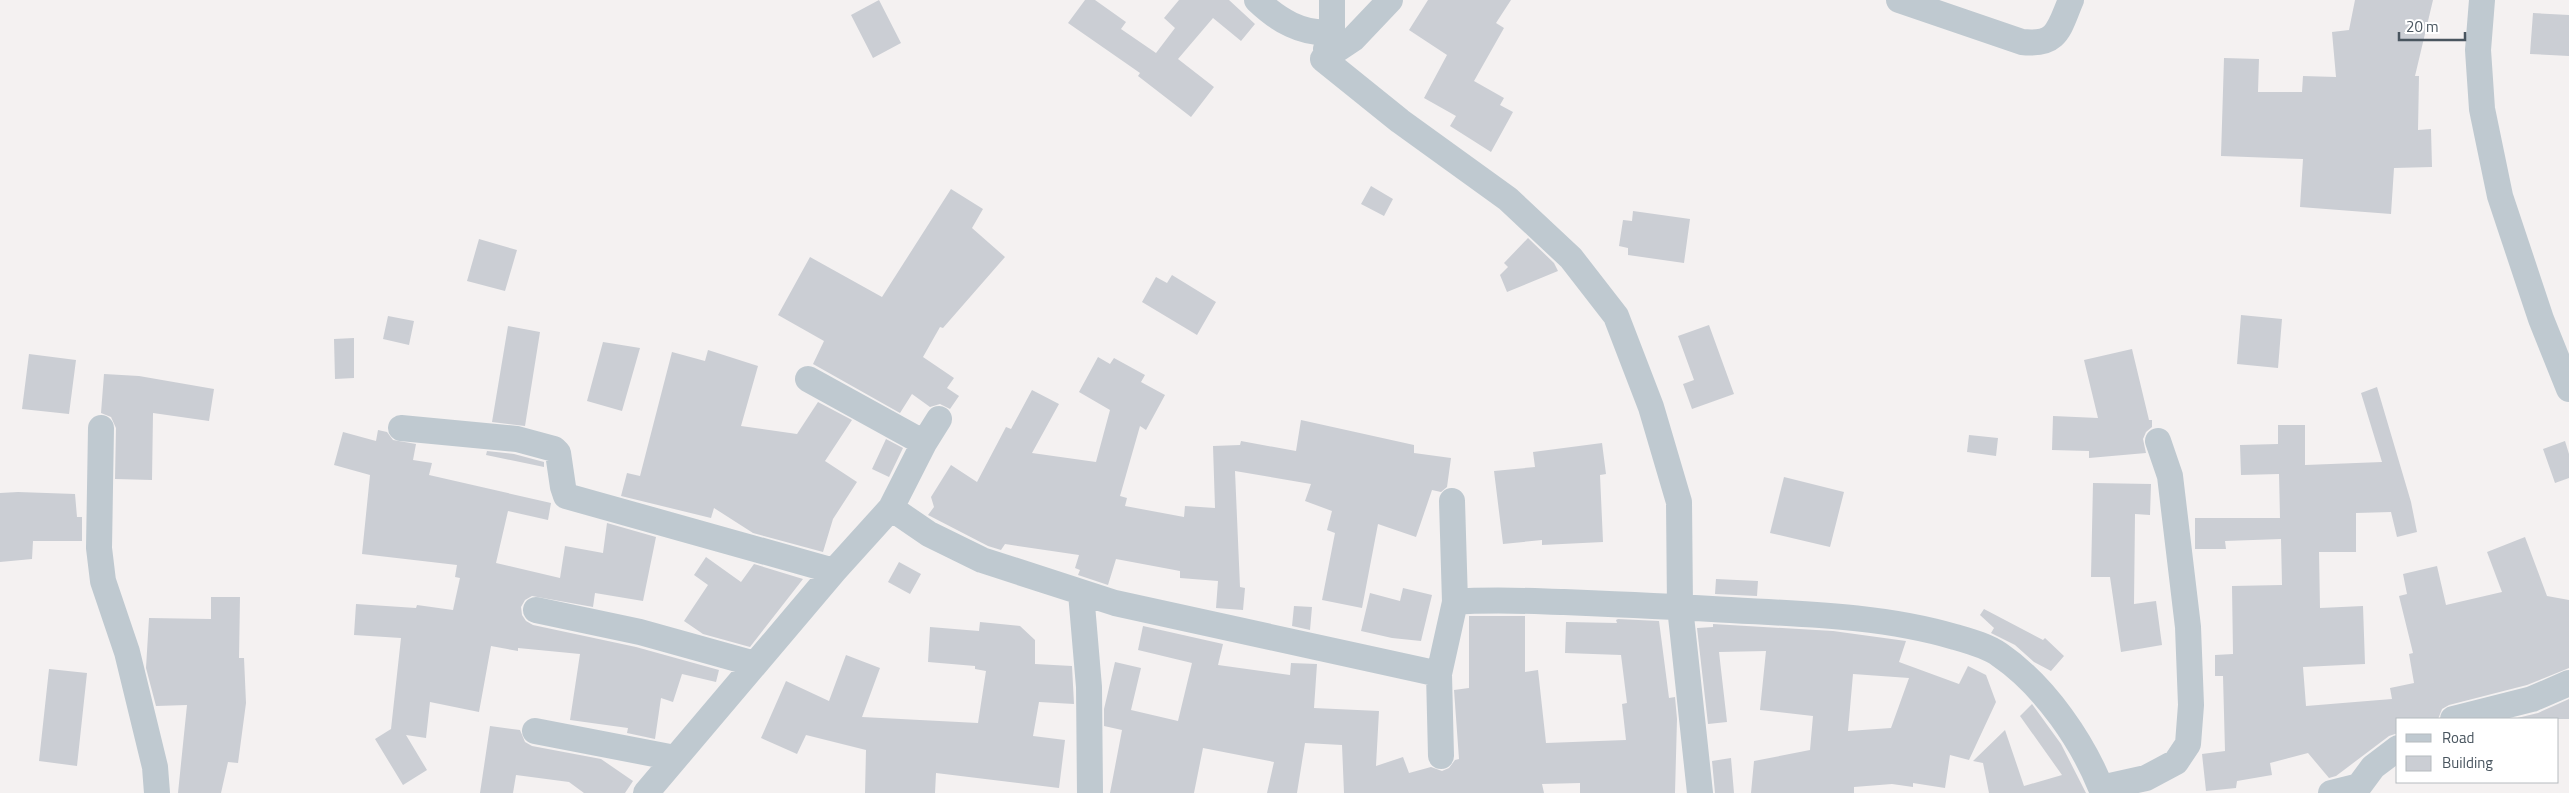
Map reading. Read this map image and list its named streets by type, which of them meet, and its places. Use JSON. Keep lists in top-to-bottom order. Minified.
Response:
{"legend":["Road","Building"],"scale_bar":"20 m"}
